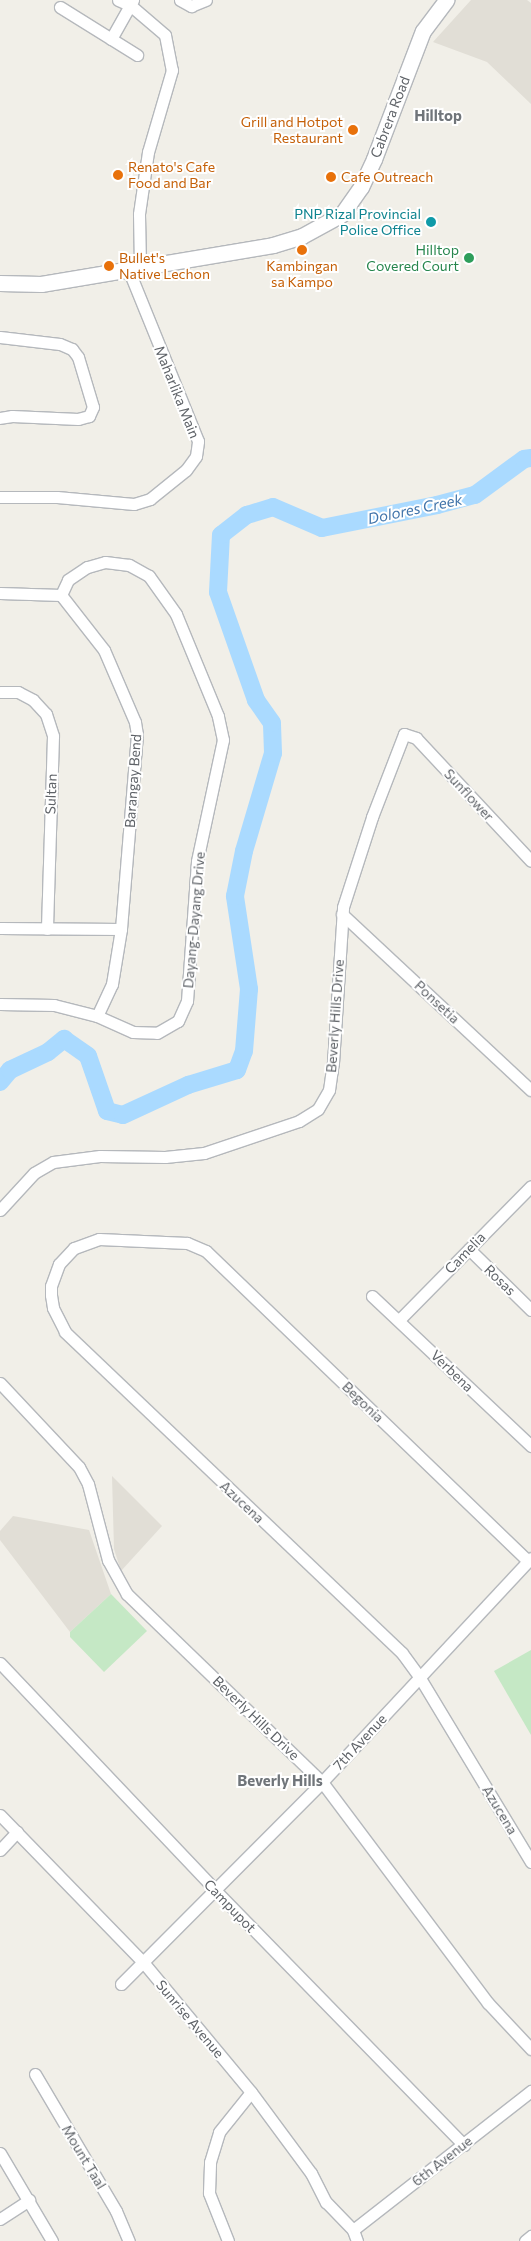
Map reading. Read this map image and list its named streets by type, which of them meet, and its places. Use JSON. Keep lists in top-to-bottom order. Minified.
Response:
{"streets":{"main road":["Cabrera Road"],"street":["Maharlika Main","Barangay Bend","Sultan","Sunflower","Dayang-Dayang Drive","Ponsetia","Beverly Hills Drive","Camelia","Rosas","Verbena","Begonia","Azucena","7th Avenue","Campupot","Sunrise Avenue","Mount Taal","6th Avenue"]},"crossings":[["Cabrera Road","Maharlika Main"],["Barangay Bend","Dayang-Dayang Drive"],["Sunflower","Beverly Hills Drive"],["Ponsetia","Beverly Hills Drive"],["Beverly Hills Drive","7th Avenue"],["Camelia","Rosas"],["Camelia","Verbena"],["Begonia","Azucena"],["Begonia","7th Avenue"],["Azucena","7th Avenue"],["7th Avenue","Campupot"],["7th Avenue","Sunrise Avenue"],["Campupot","6th Avenue"],["Sunrise Avenue","6th Avenue"]],"districts":["Hilltop","Beverly Hills"],"water":["Dolores Creek"],"places":["Grill and Hotpot Restaurant","Renato's Cafe Food and Bar","Cafe Outreach","PNP Rizal Provincial Police Office","Kambingan sa Kampo","Hilltop Covered Court","Bullet's Native Lechon"]}
